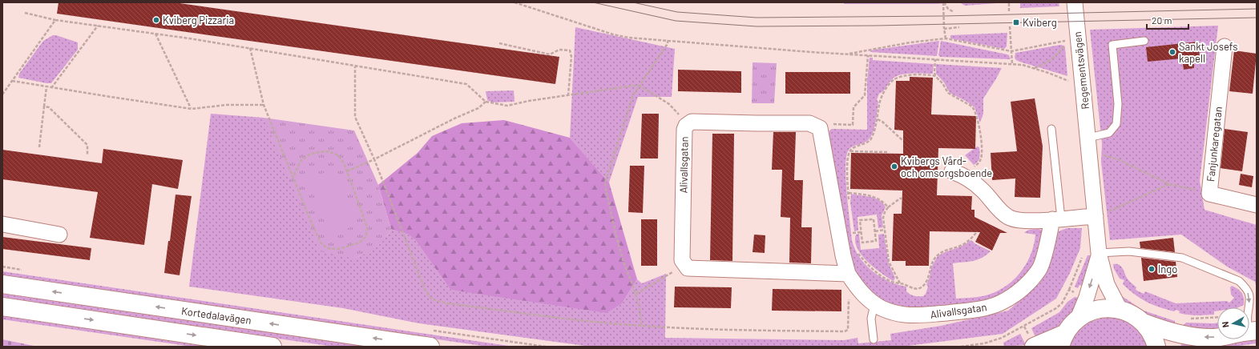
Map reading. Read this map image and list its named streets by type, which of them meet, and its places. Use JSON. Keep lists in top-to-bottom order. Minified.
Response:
{"streets":{"main road":["Kortedalavägen"],"street":["Regementsvägen","Fanjunkaregatan","Alivallsgatan"]},"places":{"other":["Kviberg Pizzaria","Sankt Josefs kapell","Kvibergs Vård- och omsorgsboende","Ingo"],"transit":["Kviberg"]},"scale_bar":"20 m","north":"left"}
